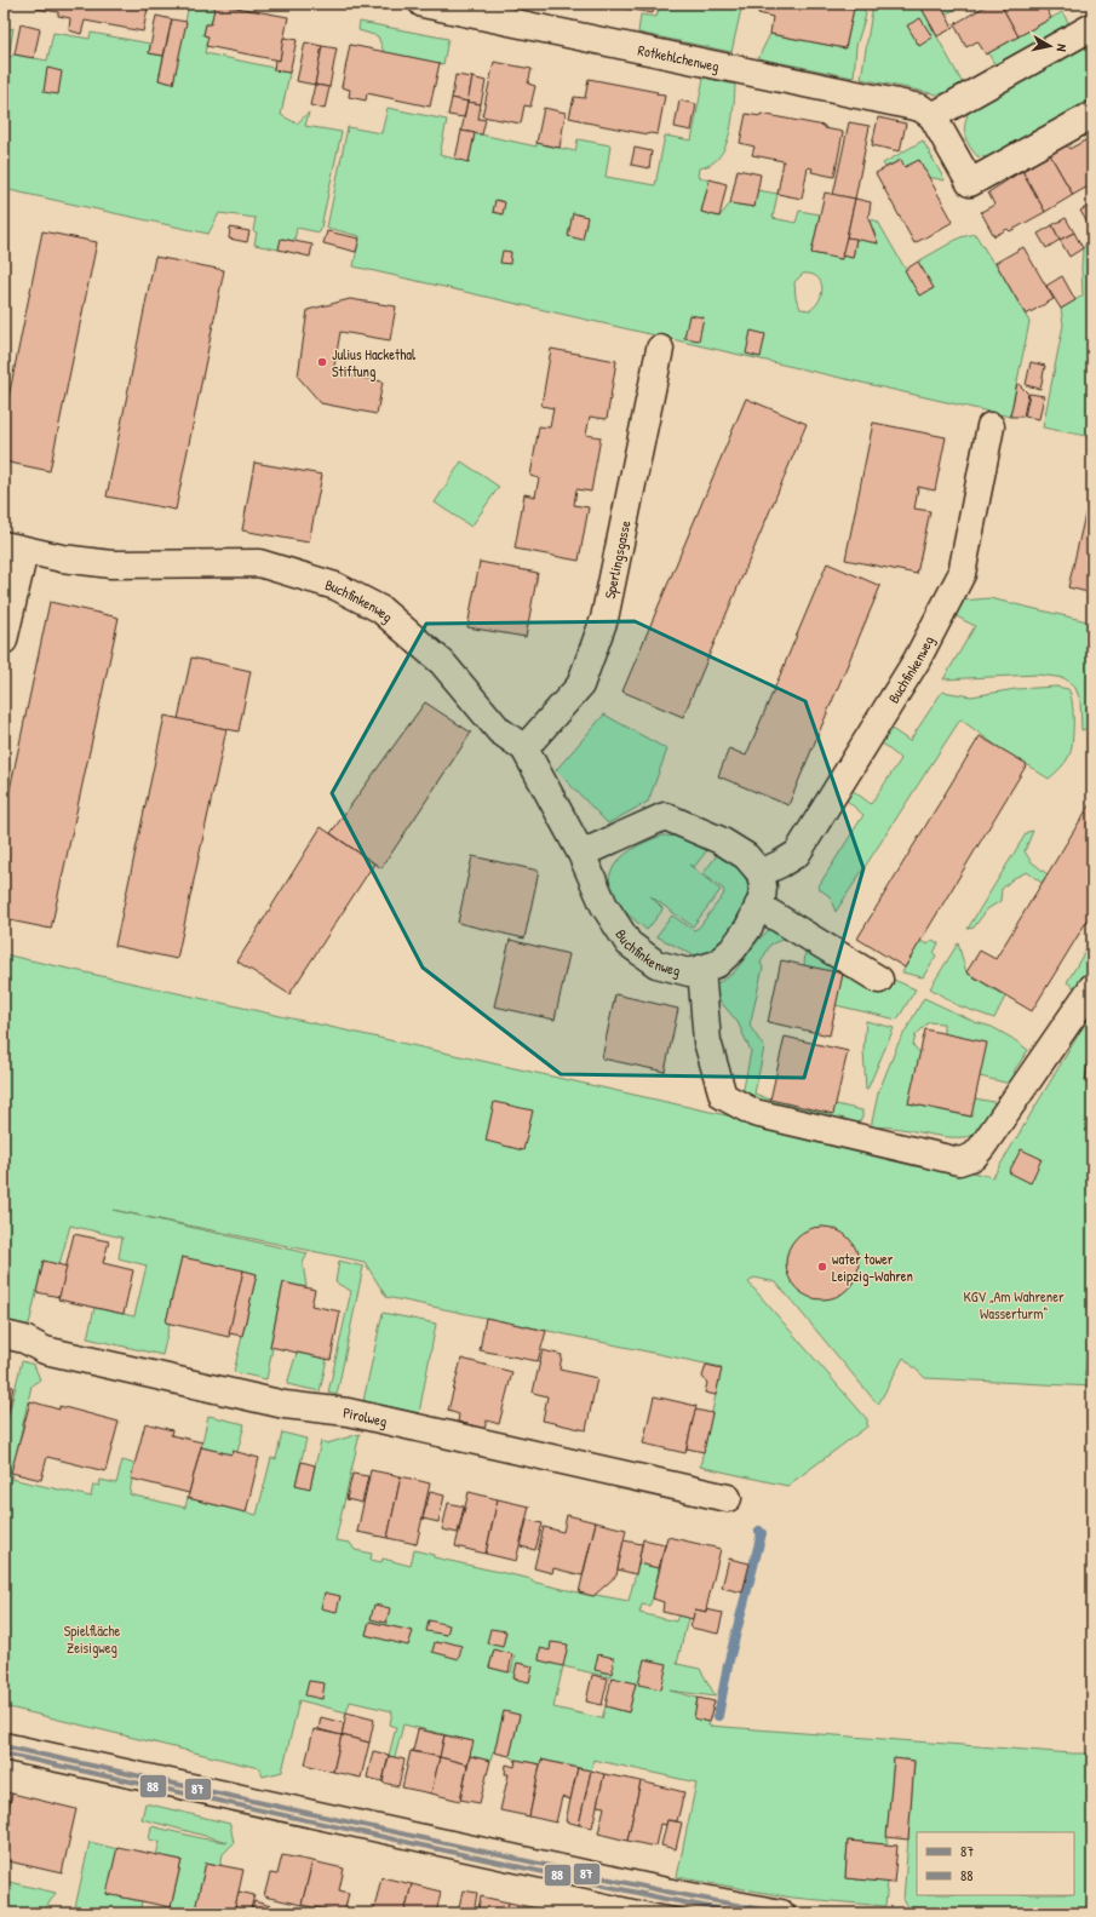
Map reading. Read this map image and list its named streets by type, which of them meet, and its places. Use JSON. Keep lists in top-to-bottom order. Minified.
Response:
{"streets":{"street":["Rotkehlchenweg","Sperlingsgasse","Buchfinkenweg","Pirolweg"]},"crossings":[["Sperlingsgasse","Buchfinkenweg"]],"parks":["KGV „Am Wahrener Wasserturm“","Spielfläche Zeisigweg"],"places":["Julius Hackethal Stiftung","water tower Leipzig-Wahren"],"lines":["transit line 87","transit line 88"],"legend":["87","88"],"north":"right"}
